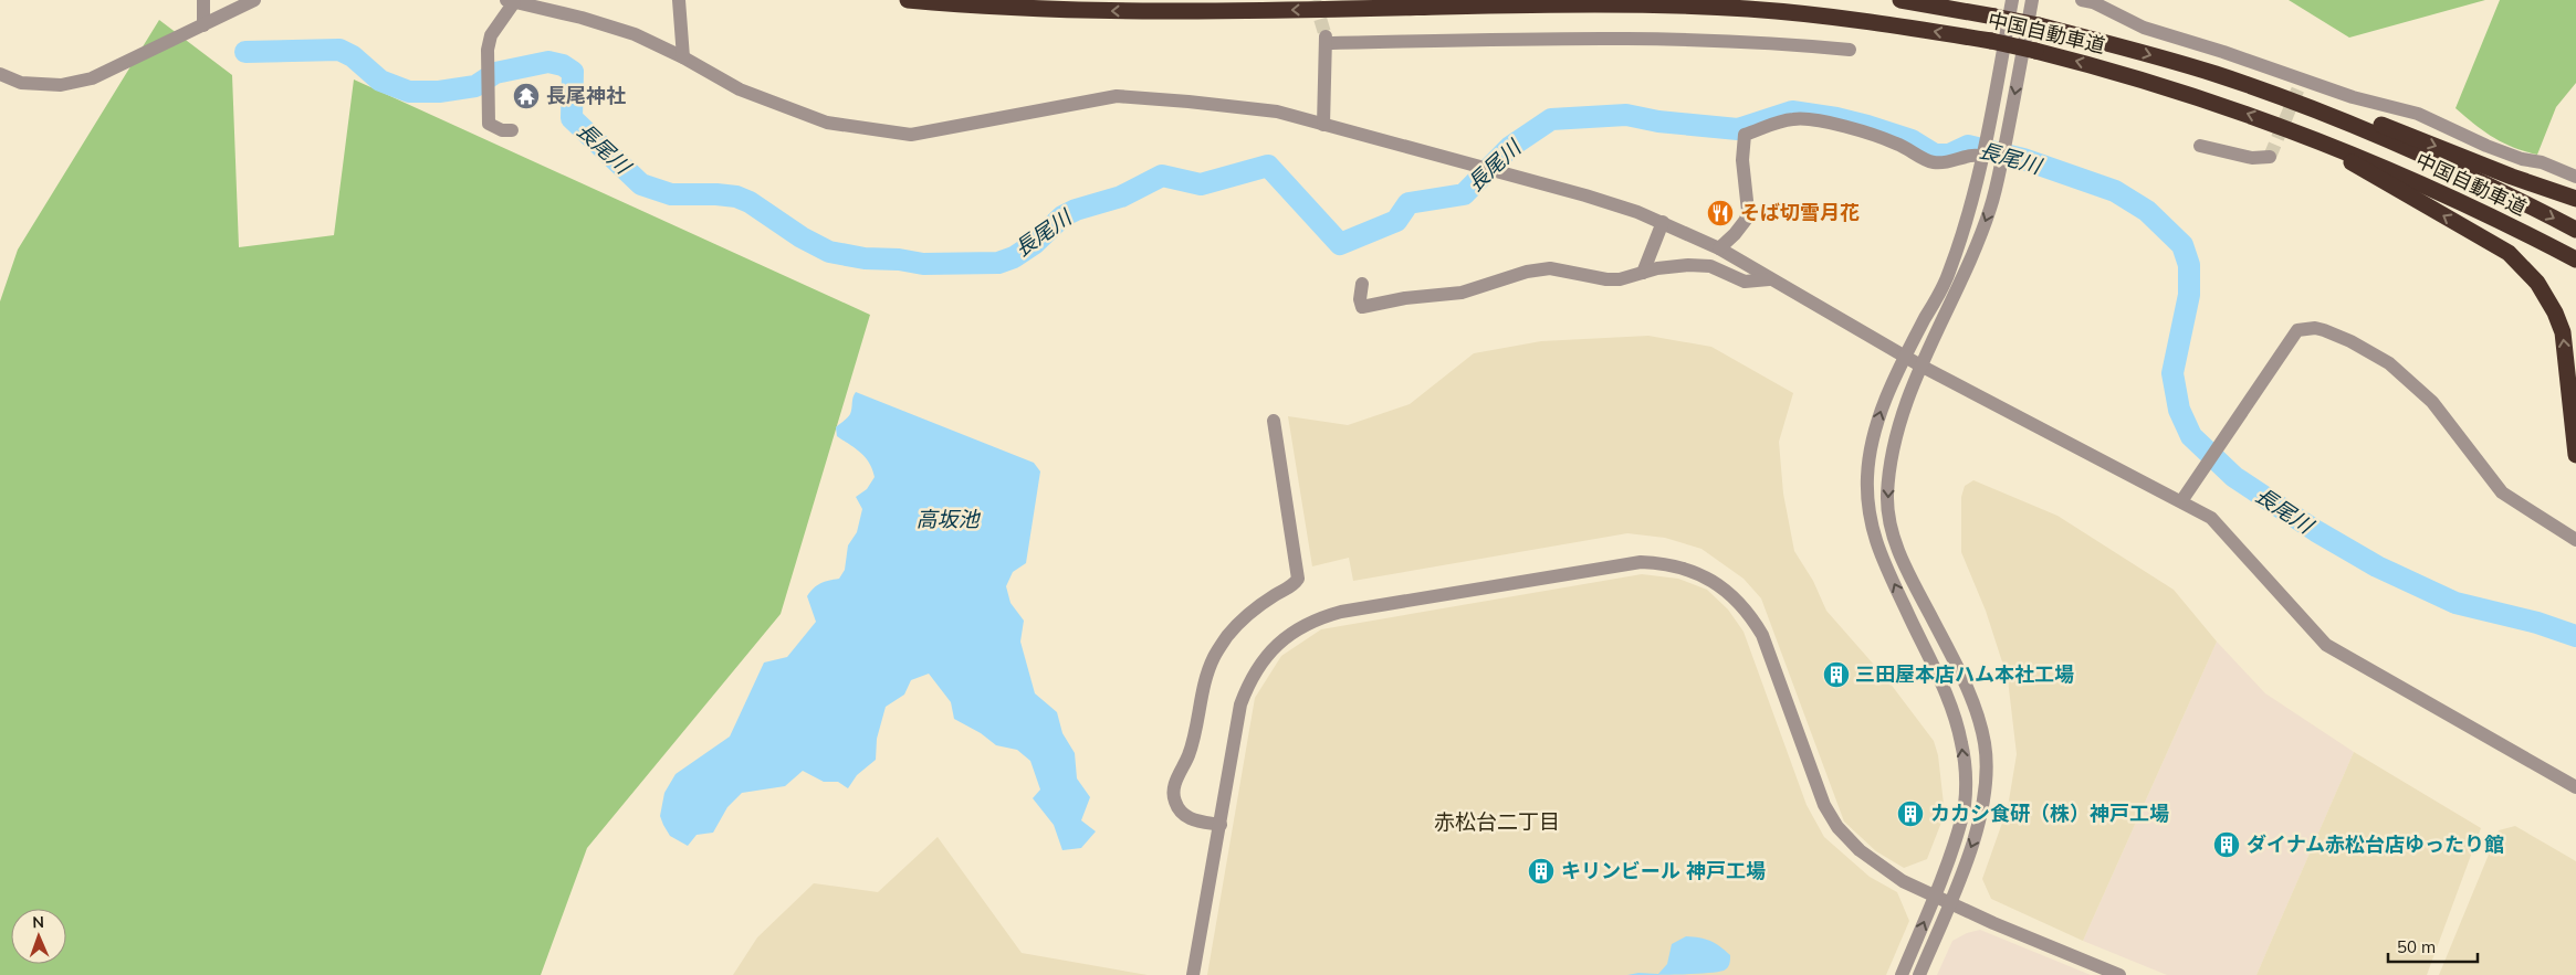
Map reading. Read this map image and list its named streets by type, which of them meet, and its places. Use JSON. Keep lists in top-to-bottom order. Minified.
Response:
{"streets":{"highway":["中国自動車道"]},"districts":["赤松台二丁目"],"water":["長尾川","高坂池"],"places":{"temple":["長尾神社"],"restaurant":["そば切雪月花"],"building":["三田屋本店ハム本社工場","カカシ食研（株）神戸工場","ダイナム赤松台店ゆったり館","キリンビール 神戸工場"]},"scale_bar":"50 m","north":"top"}
